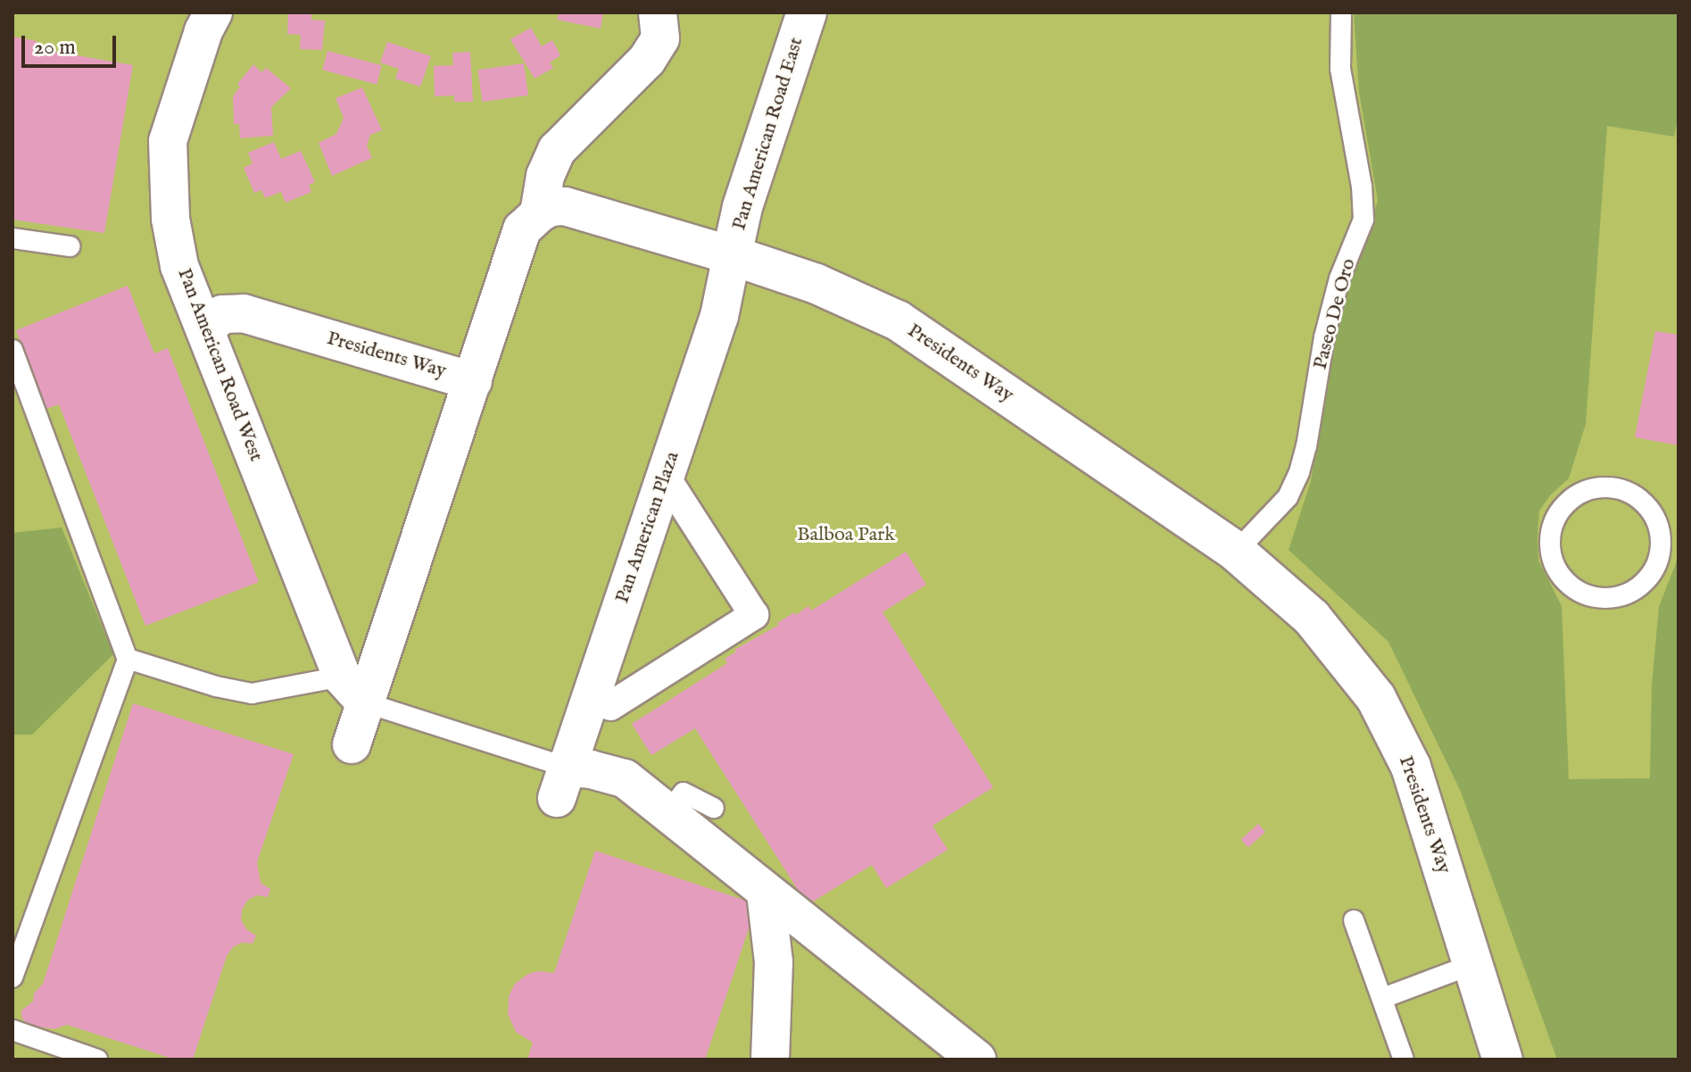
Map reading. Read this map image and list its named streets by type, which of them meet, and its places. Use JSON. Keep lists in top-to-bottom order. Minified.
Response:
{"streets":{"street":["Pan American Road East","Presidents Way","Pan American Road West","Pan American Plaza"],"lane":["Paseo De Oro"]},"crossings":[["Pan American Road East","Presidents Way"],["Pan American Road East","Pan American Plaza"],["Paseo De Oro","Presidents Way"],["Presidents Way","Pan American Road West"],["Presidents Way","Pan American Plaza"]],"parks":["Balboa Park"],"scale_bar":"20 m"}
